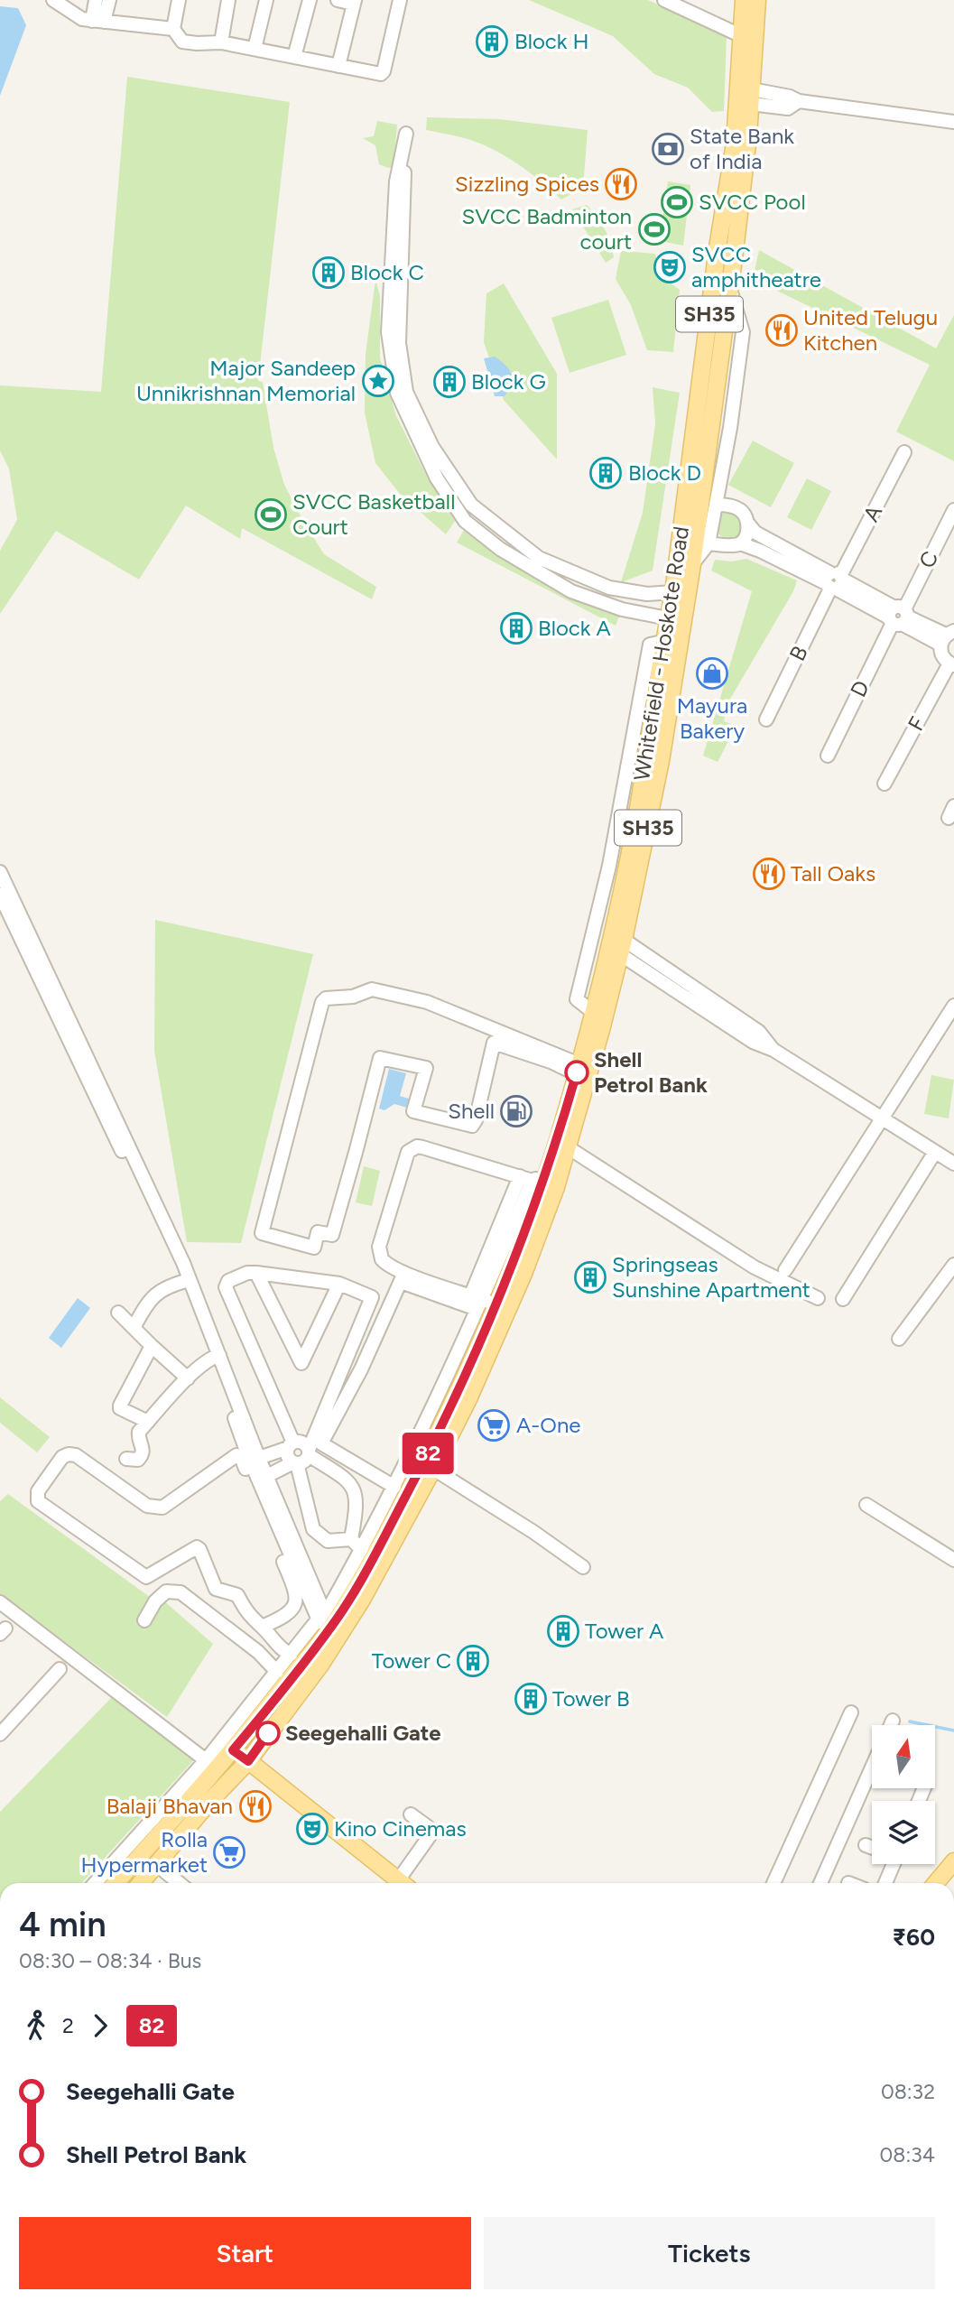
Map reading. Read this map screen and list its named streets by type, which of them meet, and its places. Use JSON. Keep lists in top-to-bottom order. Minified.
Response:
{"streets":{"main road":["SH35","Whitefield - Hoskote Road"],"street":["A","C","B","D","F"]},"crossings":[["A","B"],["C","D"]],"places":{"building":["Block H","Block C","Block G","Block D","Block A","Springseas Sunshine Apartment","Tower A","Tower C","Tower B"],"bank":["State Bank of India"],"restaurant":["Sizzling Spices","United Telugu Kitchen","Tall Oaks","Balaji Bhavan"],"sports":["SVCC Pool","SVCC Badminton court","SVCC Basketball Court"],"theatre":["SVCC amphitheatre","Kino Cinemas"],"place":["Major Sandeep Unnikrishnan Memorial"],"shop":["Mayura Bakery"],"other":["Shell Petrol Bank","Seegehalli Gate"],"fuel station":["Shell"],"supermarket":["A-One","Rolla Hypermarket"]},"lines":["bus line 82"],"north":"top","page":{"on_map":"82","heading":["4 min","08:30 – 08:34 · Bus","₹60"],"legs":["2","82"],"list":[{"name":"Seegehalli Gate","value":"08:32"},{"name":"Shell Petrol Bank","value":"08:34"}],"buttons":["Start","Tickets"]}}
